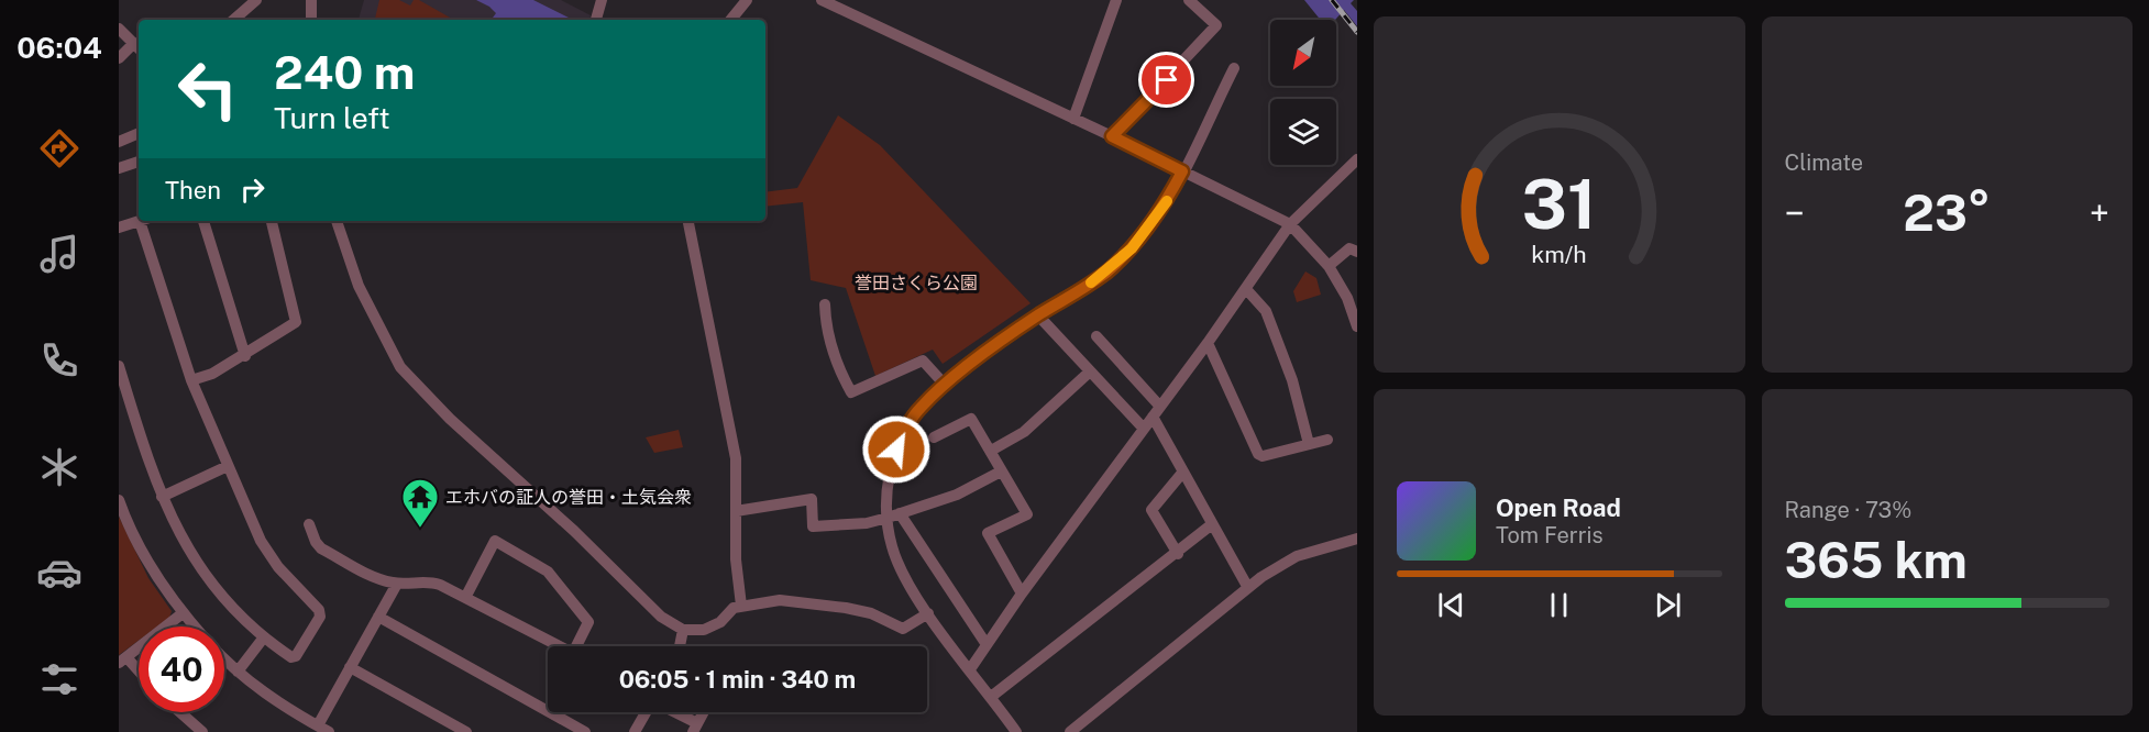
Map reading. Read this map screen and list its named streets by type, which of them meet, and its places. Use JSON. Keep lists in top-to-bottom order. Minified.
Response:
{"parks":["誉田さくら公園"],"places":{"temple":["エホバの証人の誉田・土気会衆"]},"north":"bottom left","page":{"tabs":"06:04","tile":["Climate",["Range · 73%","365 km"]],"turn":["240 m","Turn left"],"then":"Then","heat":["−","23°","+"],"song":["Open Road","Tom Ferris"],"limit":"40","trip":"06:05 · 1 min · 340 m","gauge":["31","km/h"]}}
